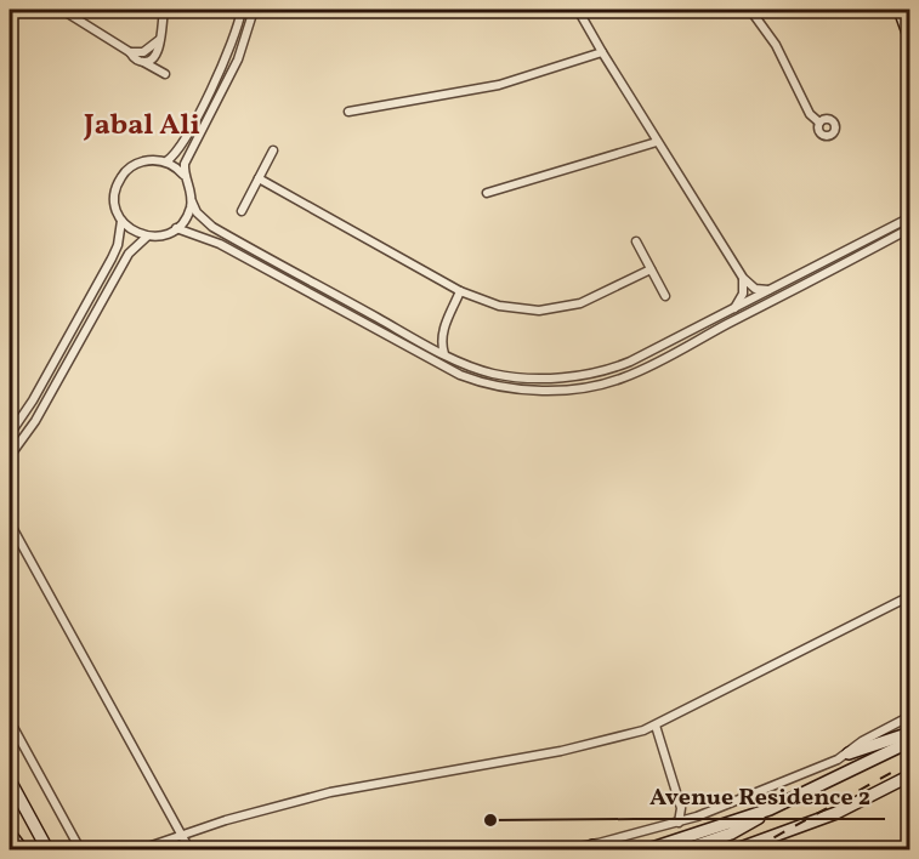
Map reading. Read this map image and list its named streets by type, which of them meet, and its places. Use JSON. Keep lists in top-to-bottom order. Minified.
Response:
{"districts":["Jabal Ali"],"places":["Avenue Residence 2"]}
